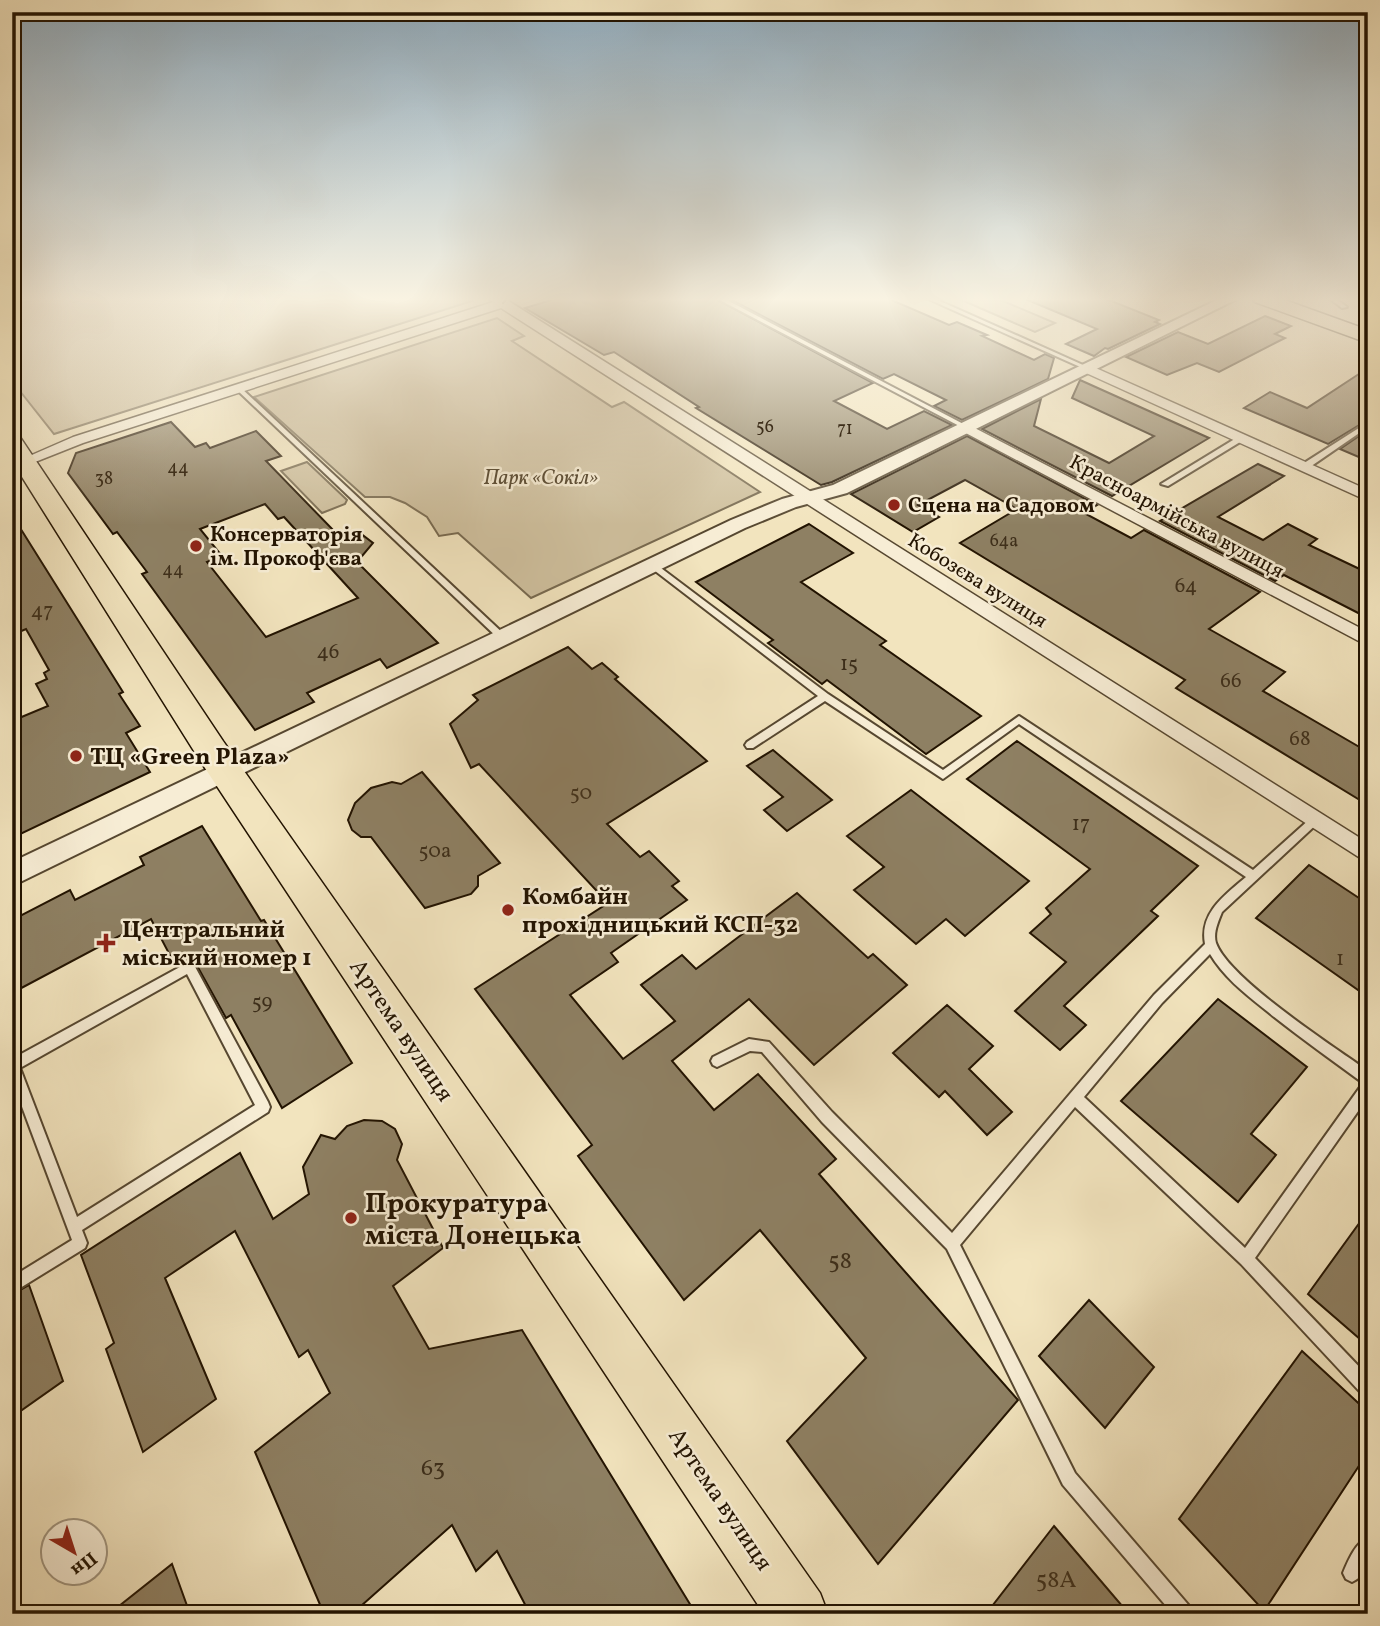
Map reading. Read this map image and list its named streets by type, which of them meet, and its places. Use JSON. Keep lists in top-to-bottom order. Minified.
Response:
{"streets":{"main road":["Артема вулиця"],"street":["Красноармійська вулиця","Кобозєва вулиця"]},"parks":["Парк «Сокіл»"],"places":{"other":["Сцена на Садовом","Консерваторія ім. Прокоф'єва","ТЦ «Green Plaza»","Комбайн прохідницький КСП-32","Прокуратура міста Донецька"],"health":["Центральний міський номер 1"]},"house_numbers":["56","71","44","38","64а","44","64","47","46","15","66","68","50","17","50а","1","59","58","63","58А"],"north":"bottom right"}
